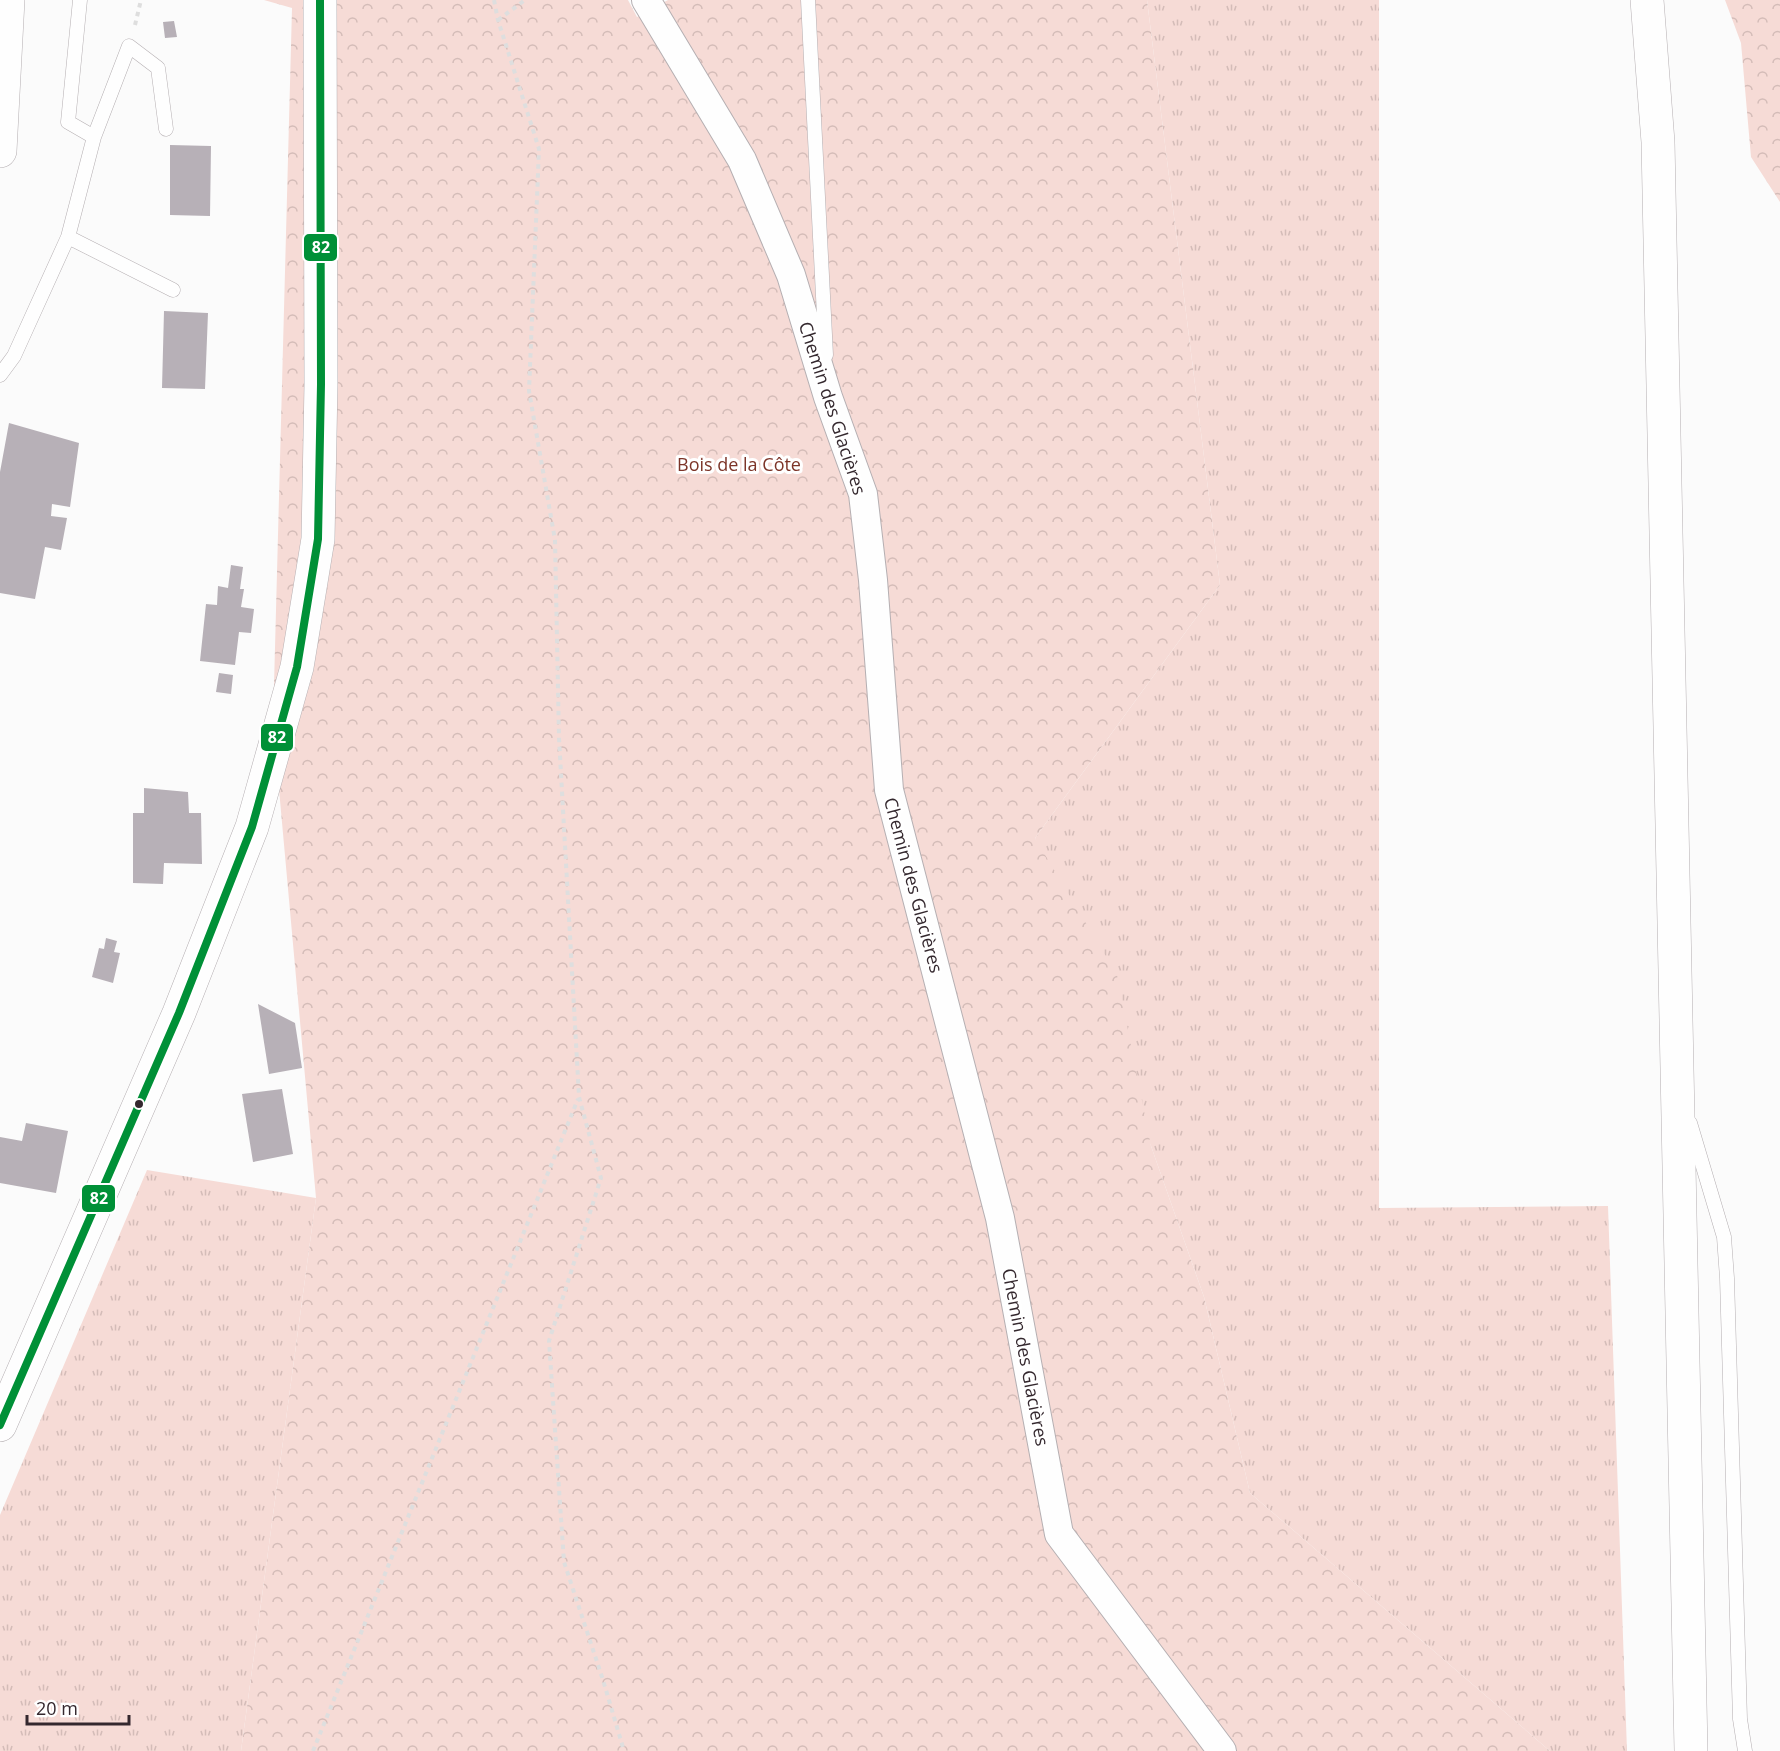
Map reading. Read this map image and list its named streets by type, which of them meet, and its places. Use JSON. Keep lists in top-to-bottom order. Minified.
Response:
{"streets":{"street":["Chemin des Glacières"]},"parks":["Bois de la Côte"],"lines":["transit line 82"],"scale_bar":"20 m"}
